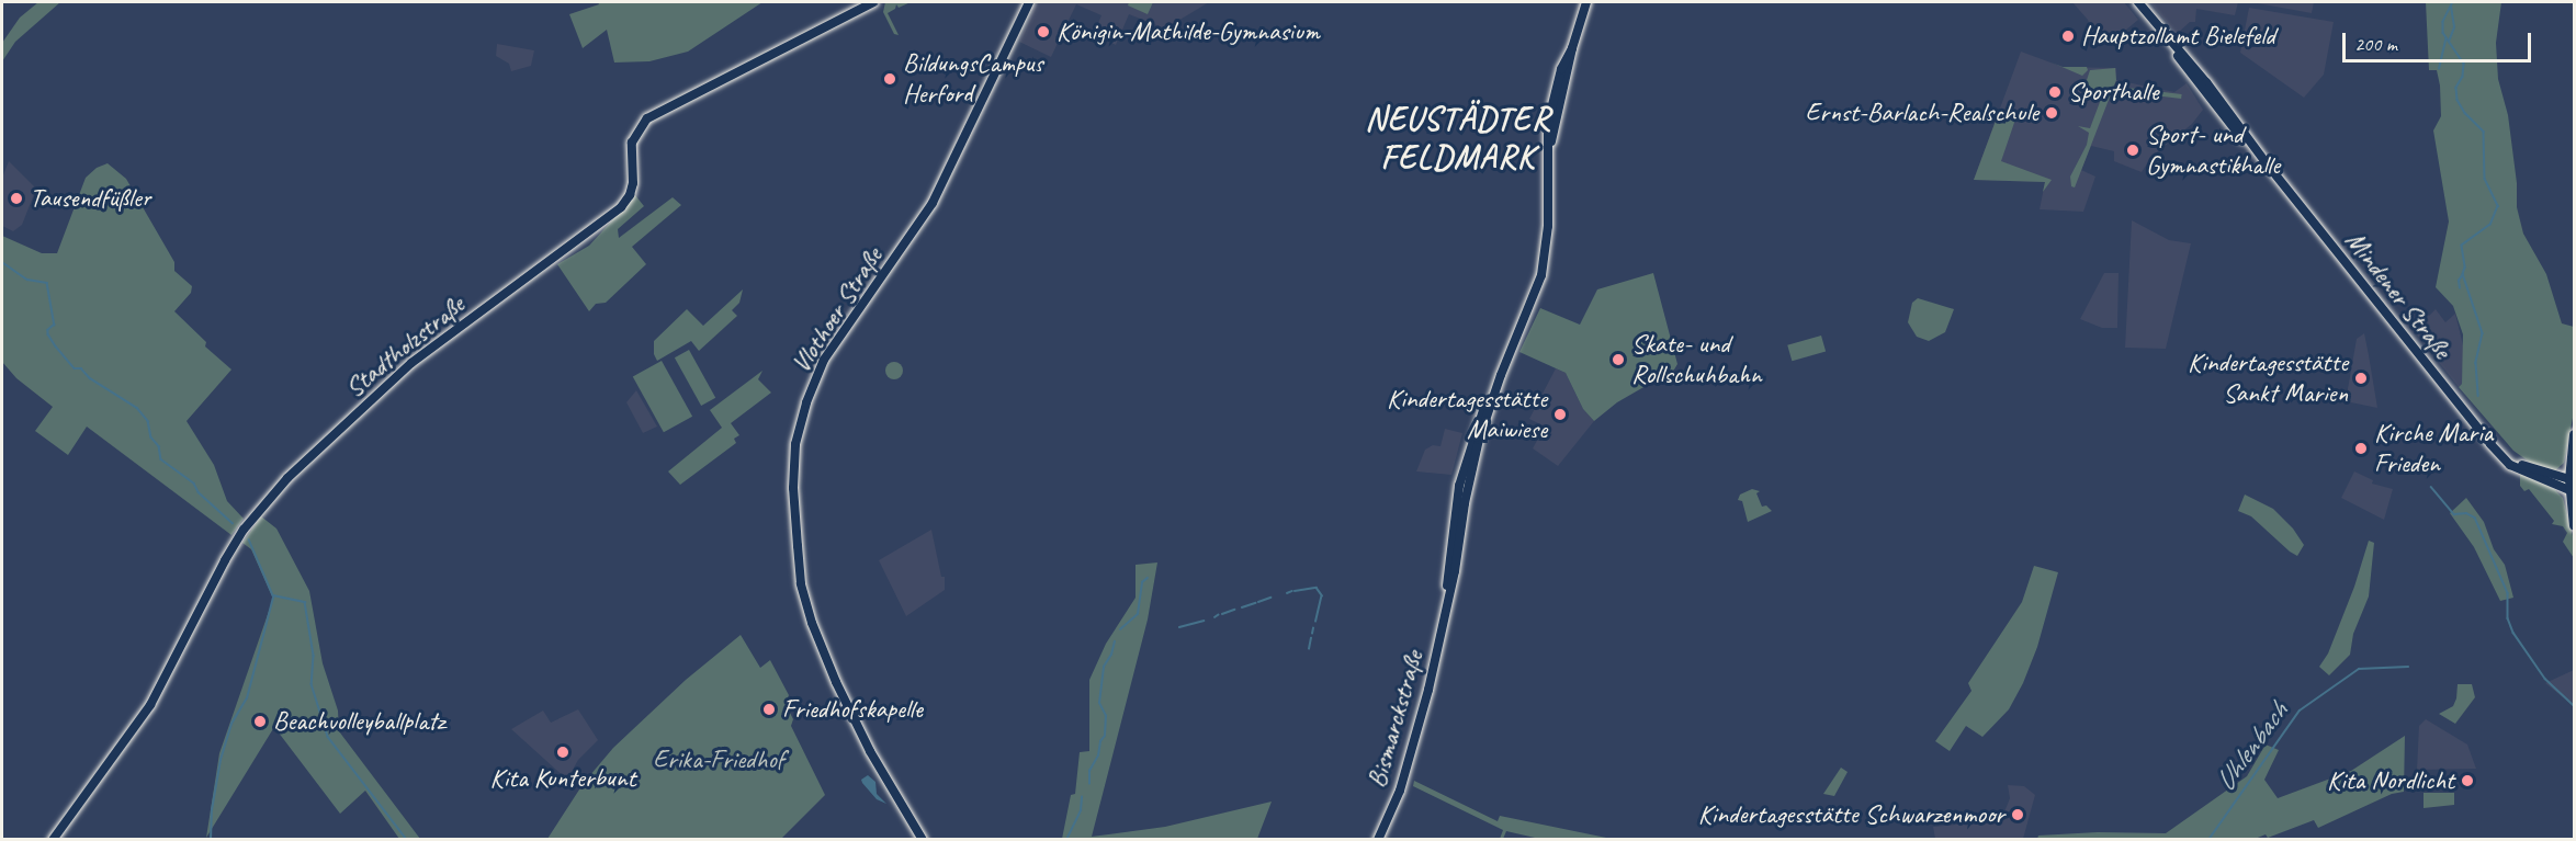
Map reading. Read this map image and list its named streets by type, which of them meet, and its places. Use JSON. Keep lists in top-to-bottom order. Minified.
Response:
{"streets":{"street":["Mindener Straße","Vlothoer Straße","Stadtholzstraße","Bismarckstraße"]},"districts":["NEUSTÄDTER FELDMARK"],"water":["Uhlenbach"],"parks":["Erika-Friedhof"],"places":["Königin-Mathilde-Gymnasium","Hauptzollamt Bielefeld","BildungsCampus Herford","Sporthalle","Ernst-Barlach-Realschule","Sport- und Gymnastikhalle","Tausendfüßler","Skate- und Rollschuhbahn","Kindertagesstätte Sankt Marien","Kindertagesstätte Maiwiese","Kirche Maria Frieden","Friedhofskapelle","Beachvolleyballplatz","Kita Kunterbunt","Kita Nordlicht","Kindertagesstätte Schwarzenmoor"],"scale_bar":"200 m"}
